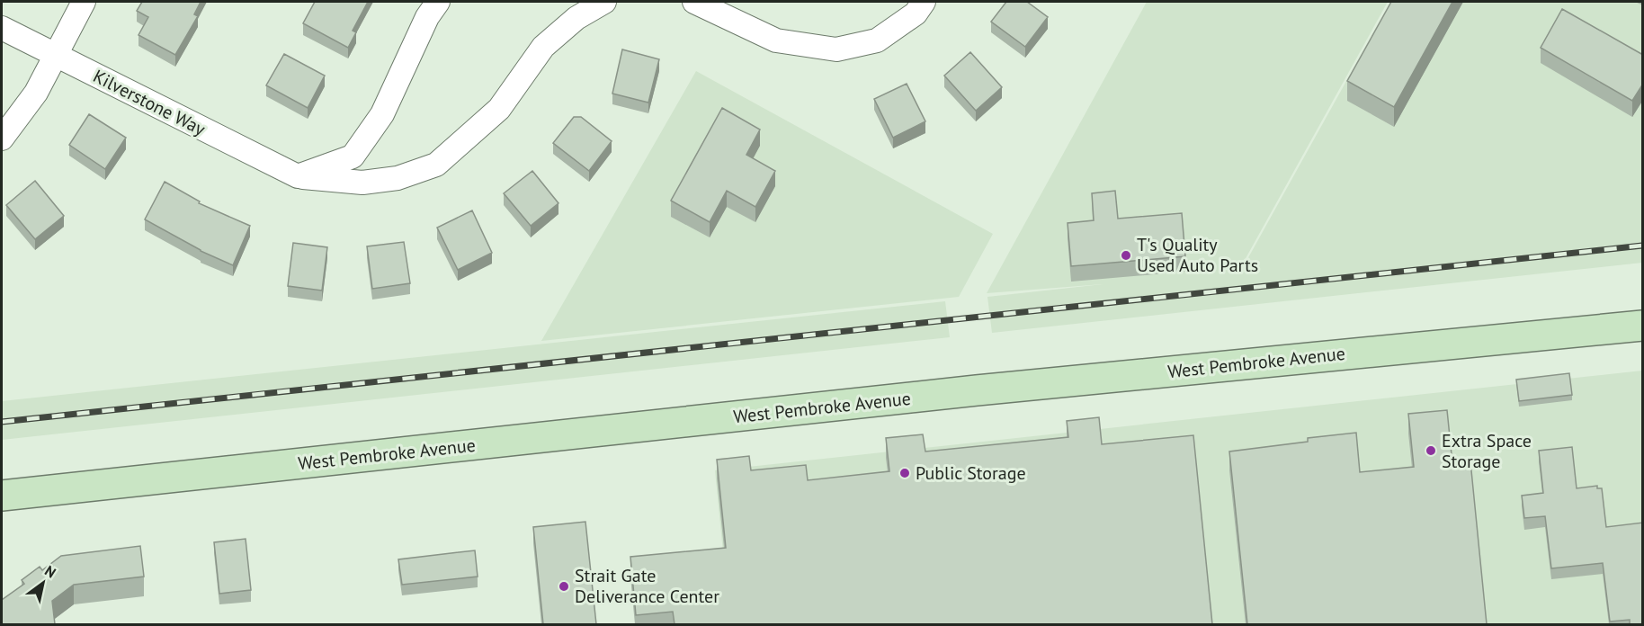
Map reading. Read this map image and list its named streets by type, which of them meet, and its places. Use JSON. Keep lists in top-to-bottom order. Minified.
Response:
{"streets":{"main road":["West Pembroke Avenue"],"street":["Kilverstone Way"]},"places":["T's Quality Used Auto Parts","Extra Space Storage","Public Storage","Strait Gate Deliverance Center"],"north":"top right"}
